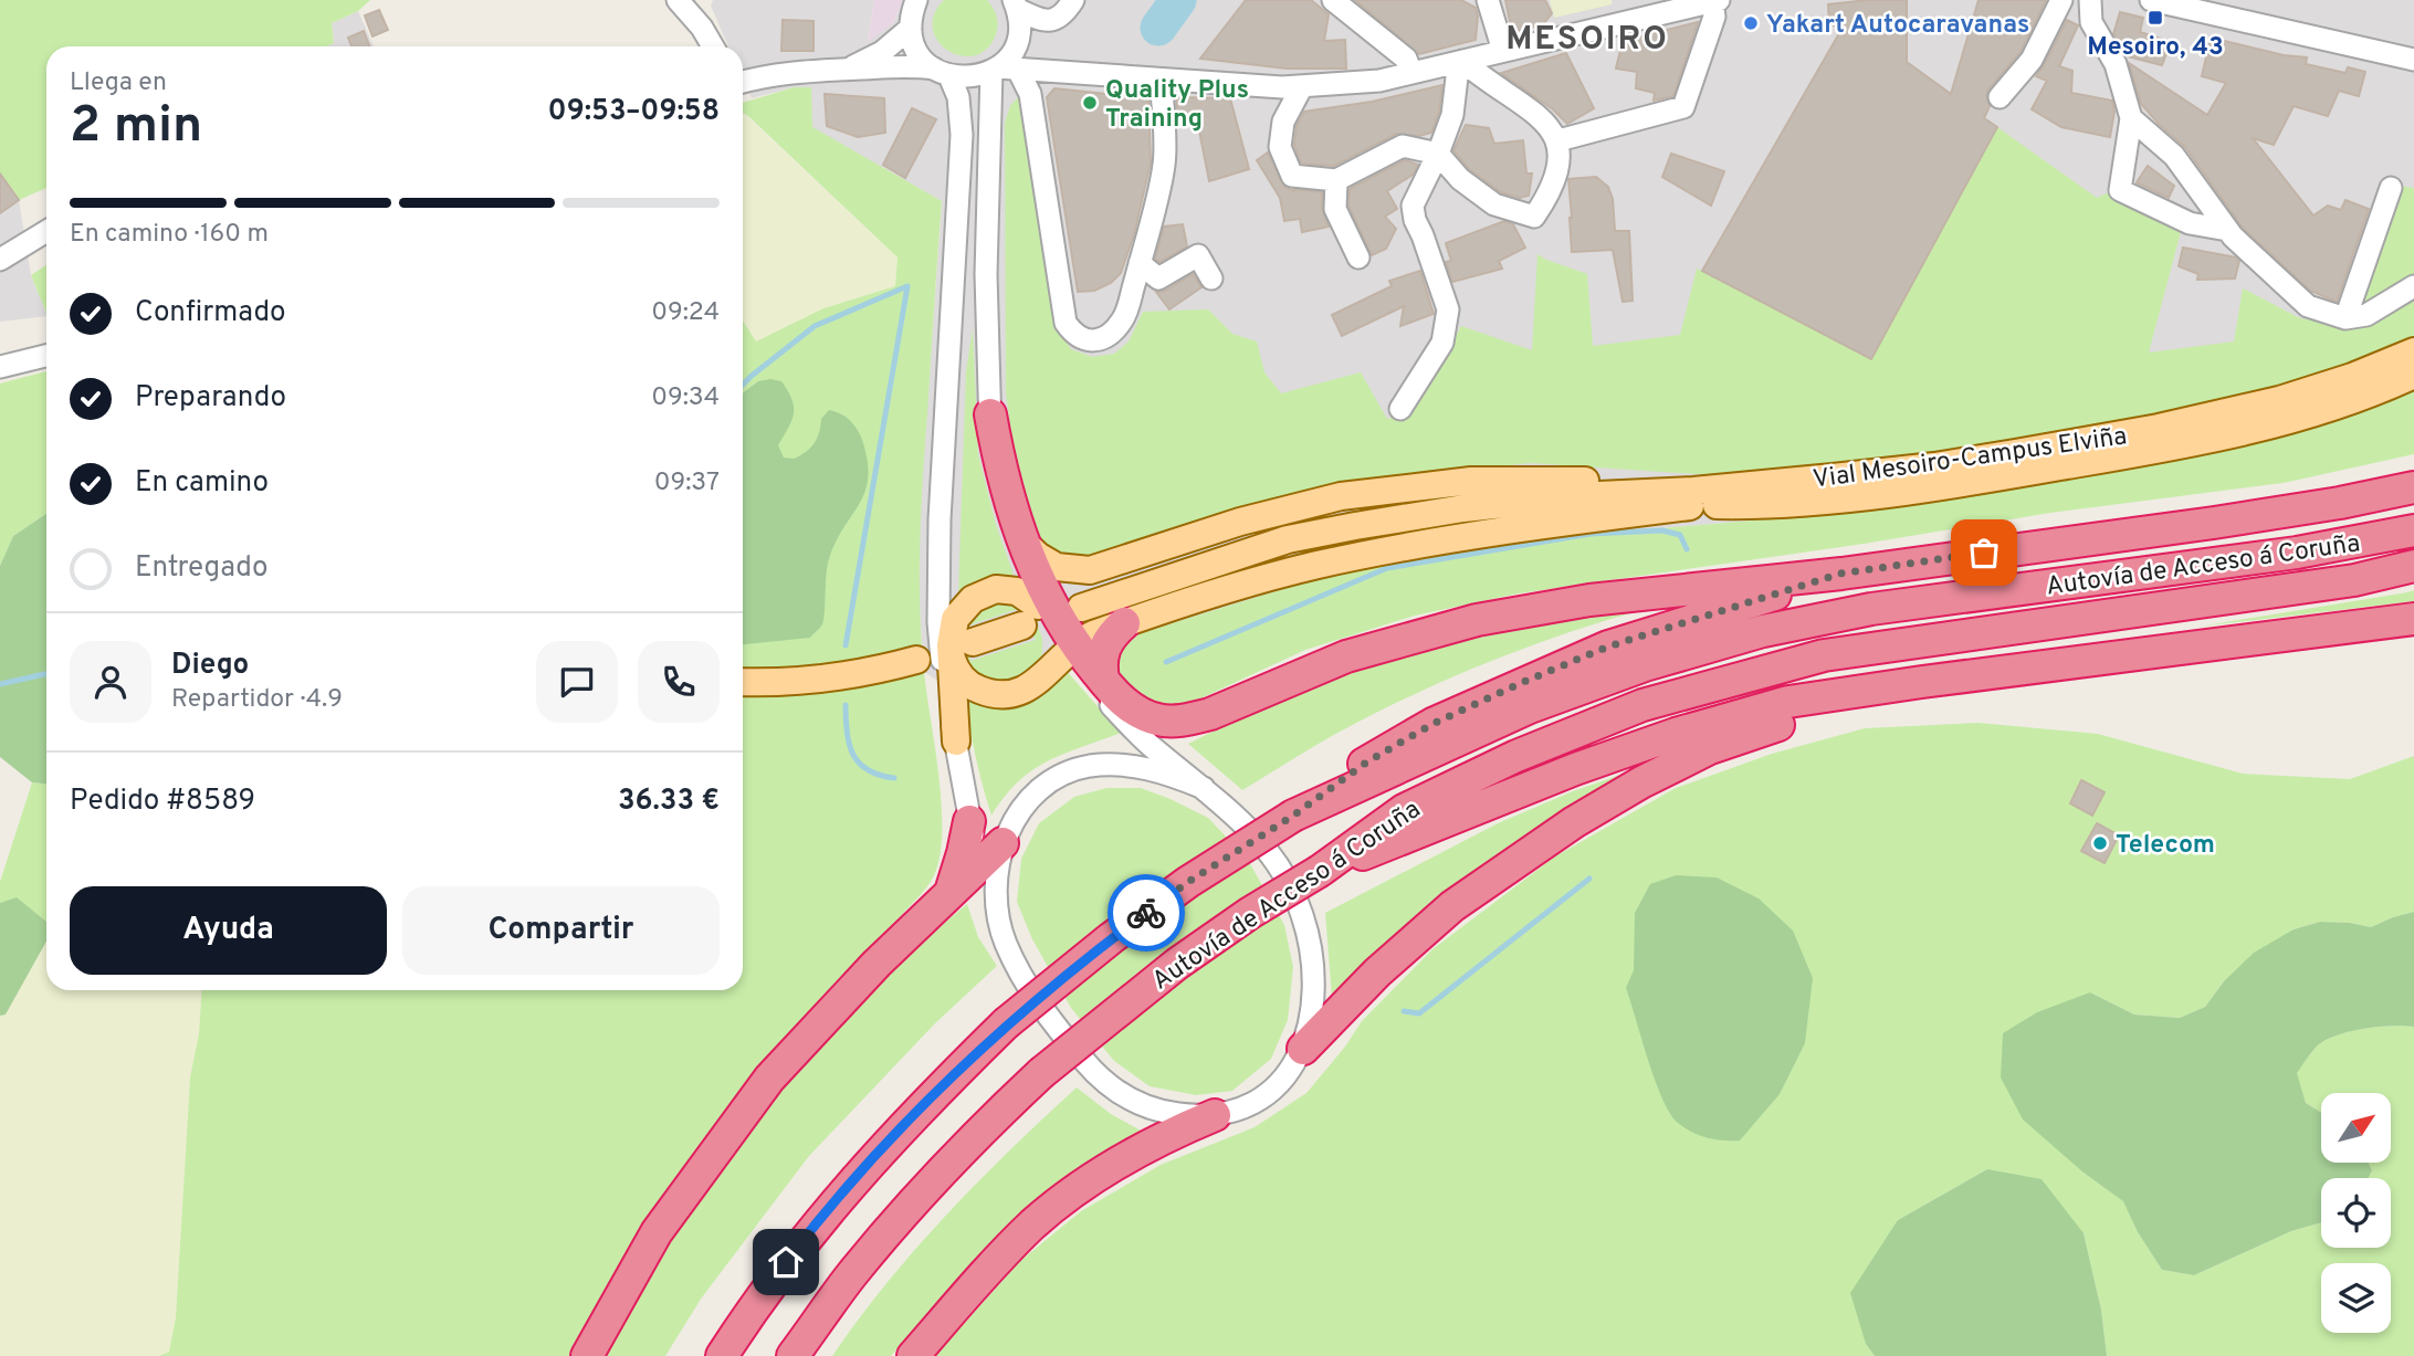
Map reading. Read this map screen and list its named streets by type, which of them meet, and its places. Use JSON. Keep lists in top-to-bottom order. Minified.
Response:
{"streets":{"highway":["Autovía de Acceso á Coruña"],"main road":["Vial Mesoiro-Campus Elviña"]},"districts":["MESOIRO"],"places":{"transit":["Mesoiro, 43"],"other":["Yakart Autocaravanas","Quality Plus Training","Telecom"]},"north":"top right","page":{"heading":["2 min","Llega en","09:53–09:58"],"panel":["Diego","Repartidor · 4.9","Pedido #8589","36.33 €"],"bar":"En camino · 160 m","list":[["Confirmado","09:24"],["Preparando","09:34"],["En camino","09:37"],"Entregado"],"buttons":["Ayuda","Compartir"]}}
